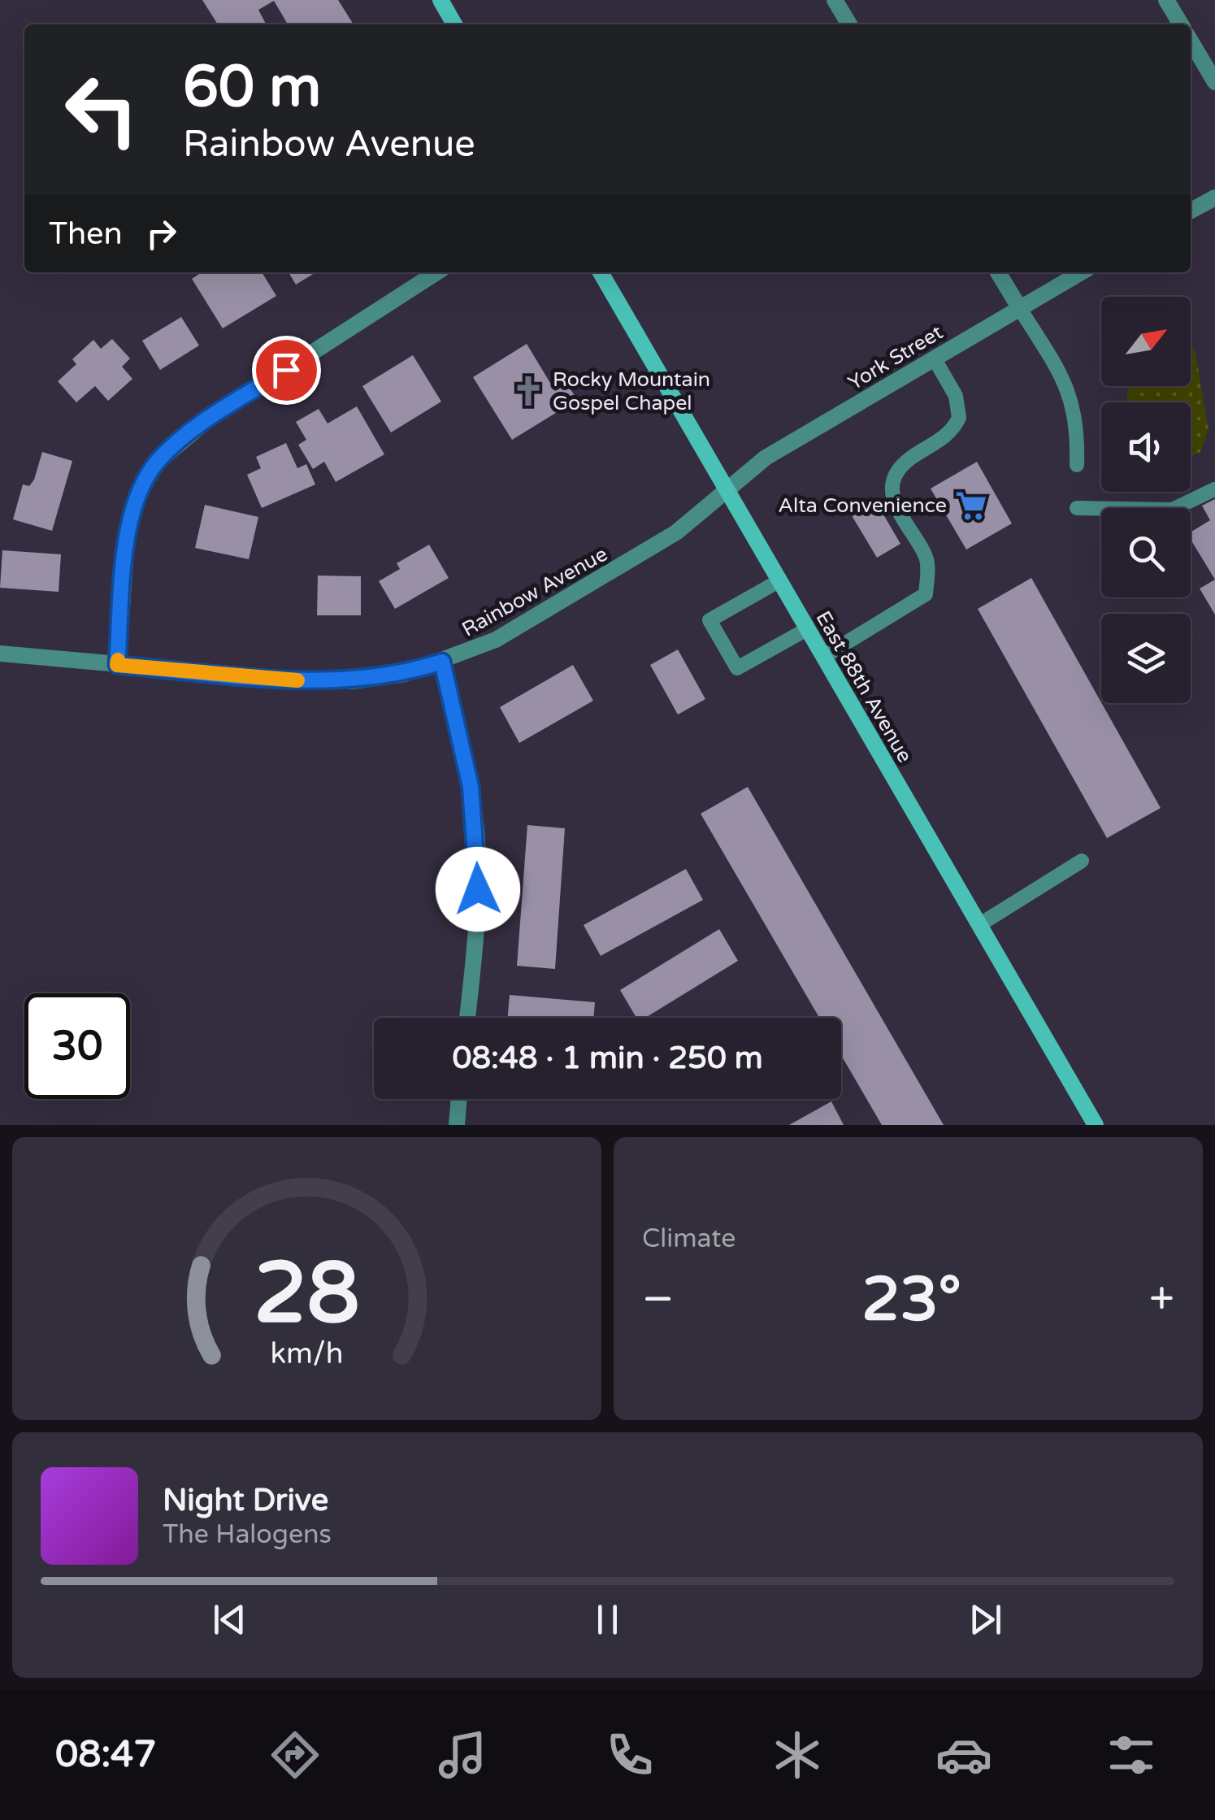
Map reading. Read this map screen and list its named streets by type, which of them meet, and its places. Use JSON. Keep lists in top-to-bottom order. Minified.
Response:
{"streets":{"main road":["East 88th Avenue"],"street":["York Street","Rainbow Avenue"]},"crossings":[["York Street","Rainbow Avenue"],["York Street","East 88th Avenue"],["Rainbow Avenue","East 88th Avenue"]],"places":{"church":["Rocky Mountain Gospel Chapel"],"supermarket":["Alta Convenience"]},"north":"top right","page":{"turn":["60 m","Rainbow Avenue"],"then":"Then","limit":"30","trip":"08:48 · 1 min · 250 m","tile":"Climate","heat":["−","23°","+"],"song":["Night Drive","The Halogens"],"tabs":"08:47","gauge":["28","km/h"]}}
